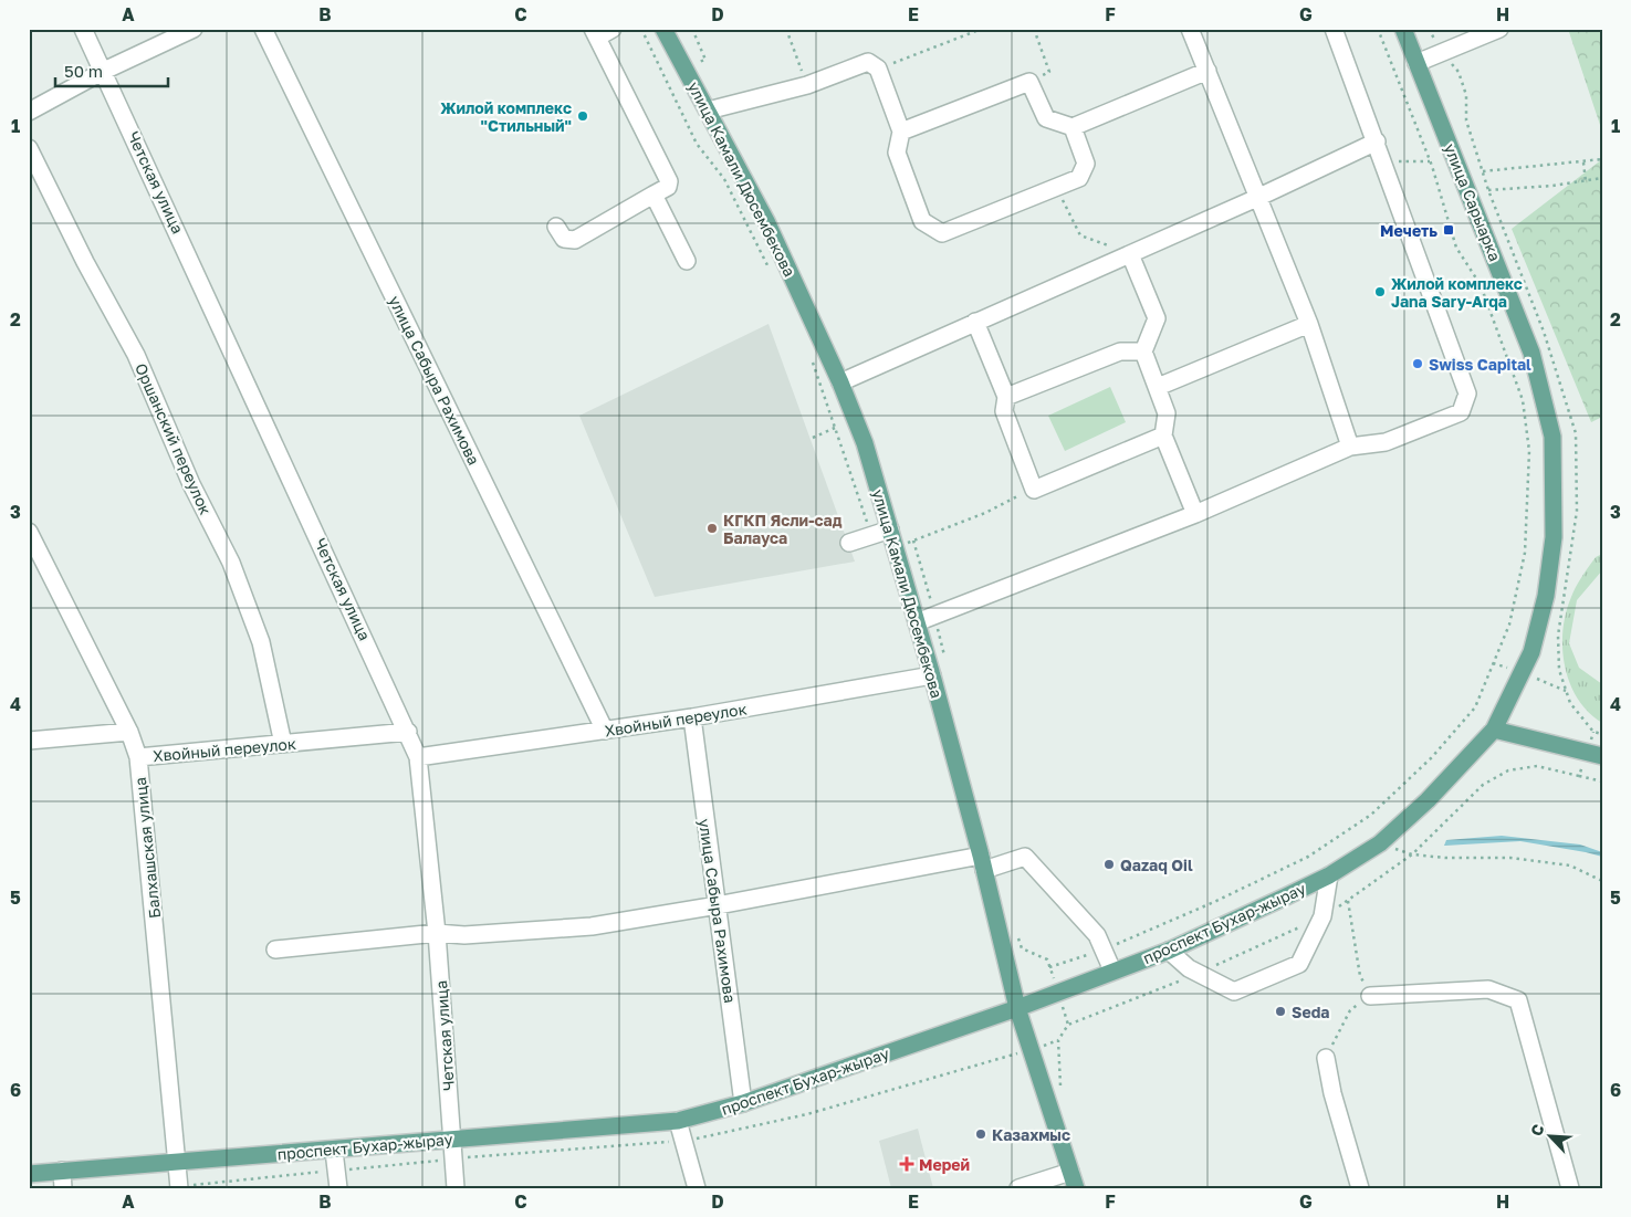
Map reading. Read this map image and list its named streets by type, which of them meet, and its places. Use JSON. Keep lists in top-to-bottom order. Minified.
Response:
{"streets":{"main road":["улица Камали Дюсембекова","улица Сарыарка","проспект Бухар-жырау"],"street":["Четская улица","улица Сабыра Рахимова","Оршанский переулок","Хвойный переулок","Балхашская улица"]},"crossings":[["улица Камали Дюсембекова","Хвойный переулок"],["улица Камали Дюсембекова","проспект Бухар-жырау"],["Четская улица","Хвойный переулок"],["Четская улица","проспект Бухар-жырау"],["улица Сарыарка","проспект Бухар-жырау"],["улица Сабыра Рахимова","Хвойный переулок"],["улица Сабыра Рахимова","проспект Бухар-жырау"],["Оршанский переулок","Хвойный переулок"],["Хвойный переулок","Балхашская улица"],["Балхашская улица","проспект Бухар-жырау"]],"places":{"other":["Жилой комплекс \"Стильный\"","Жилой комплекс Jana Sary-Arqa","Swiss Capital","КГКП Ясли-сад Балауса","Qazaq Oil","Seda","Казахмыс"],"transit":["Мечеть"],"health":["Мерей"]},"scale_bar":"50 m","north":"top left","grid":{"columns":["A","B","C","D","E","F","G","H"],"rows":["1","2","3","4","5","6"]}}
